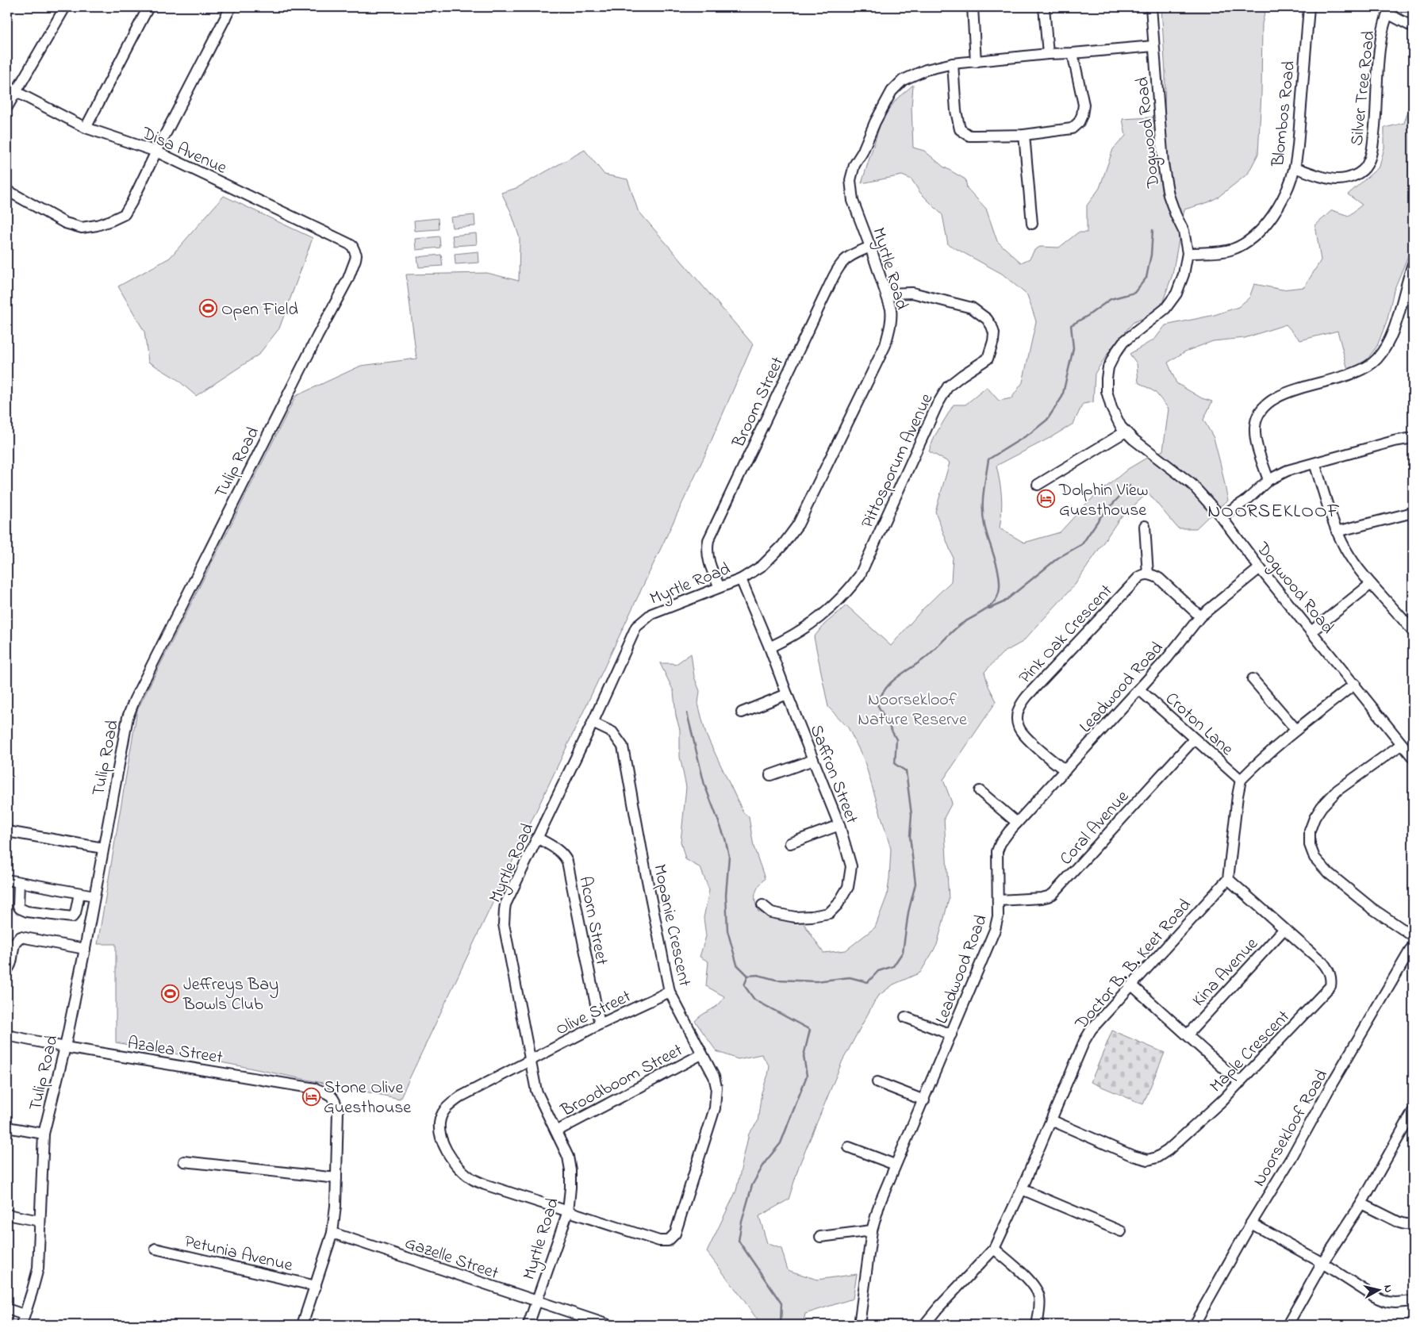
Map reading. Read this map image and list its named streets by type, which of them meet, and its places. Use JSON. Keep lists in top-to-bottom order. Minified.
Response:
{"streets":{"street":["Silver Tree Road","Blombos Road","Dogwood Road","Disa Avenue","Myrtle Road","Broom Street","Pittosporum Avenue","Tulip Road","Pink Oak Crescent","Leadwood Road","Croton Lane","Saffron Street","Coral Avenue","Acorn Street","Mopanie Crescent","Doctor B. B. Keet Road","Kina Avenue","Olive Street","Azalea Street","Maple Crescent","Broodboom Street","Noorsekloof Road","Petunia Avenue","Gazelle Street"]},"crossings":[["Silver Tree Road","Blombos Road"],["Blombos Road","Dogwood Road"],["Dogwood Road","Myrtle Road"],["Dogwood Road","Leadwood Road"],["Disa Avenue","Tulip Road"],["Myrtle Road","Broom Street"],["Myrtle Road","Pittosporum Avenue"],["Myrtle Road","Saffron Street"],["Myrtle Road","Acorn Street"],["Myrtle Road","Mopanie Crescent"],["Myrtle Road","Olive Street"],["Myrtle Road","Broodboom Street"],["Myrtle Road","Gazelle Street"],["Pittosporum Avenue","Saffron Street"],["Tulip Road","Azalea Street"],["Pink Oak Crescent","Leadwood Road"],["Leadwood Road","Croton Lane"],["Leadwood Road","Coral Avenue"],["Croton Lane","Coral Avenue"],["Acorn Street","Olive Street"],["Mopanie Crescent","Olive Street"],["Mopanie Crescent","Broodboom Street"],["Doctor B. B. Keet Road","Maple Crescent"],["Kina Avenue","Maple Crescent"]],"districts":["NOORSEKLOOF"],"parks":["Noorsekloof Nature Reserve"],"places":{"sports":["Open Field","Jeffreys Bay Bowls Club"],"hotel":["Dolphin View Guesthouse","Stone Olive Guesthouse"]},"north":"right"}
